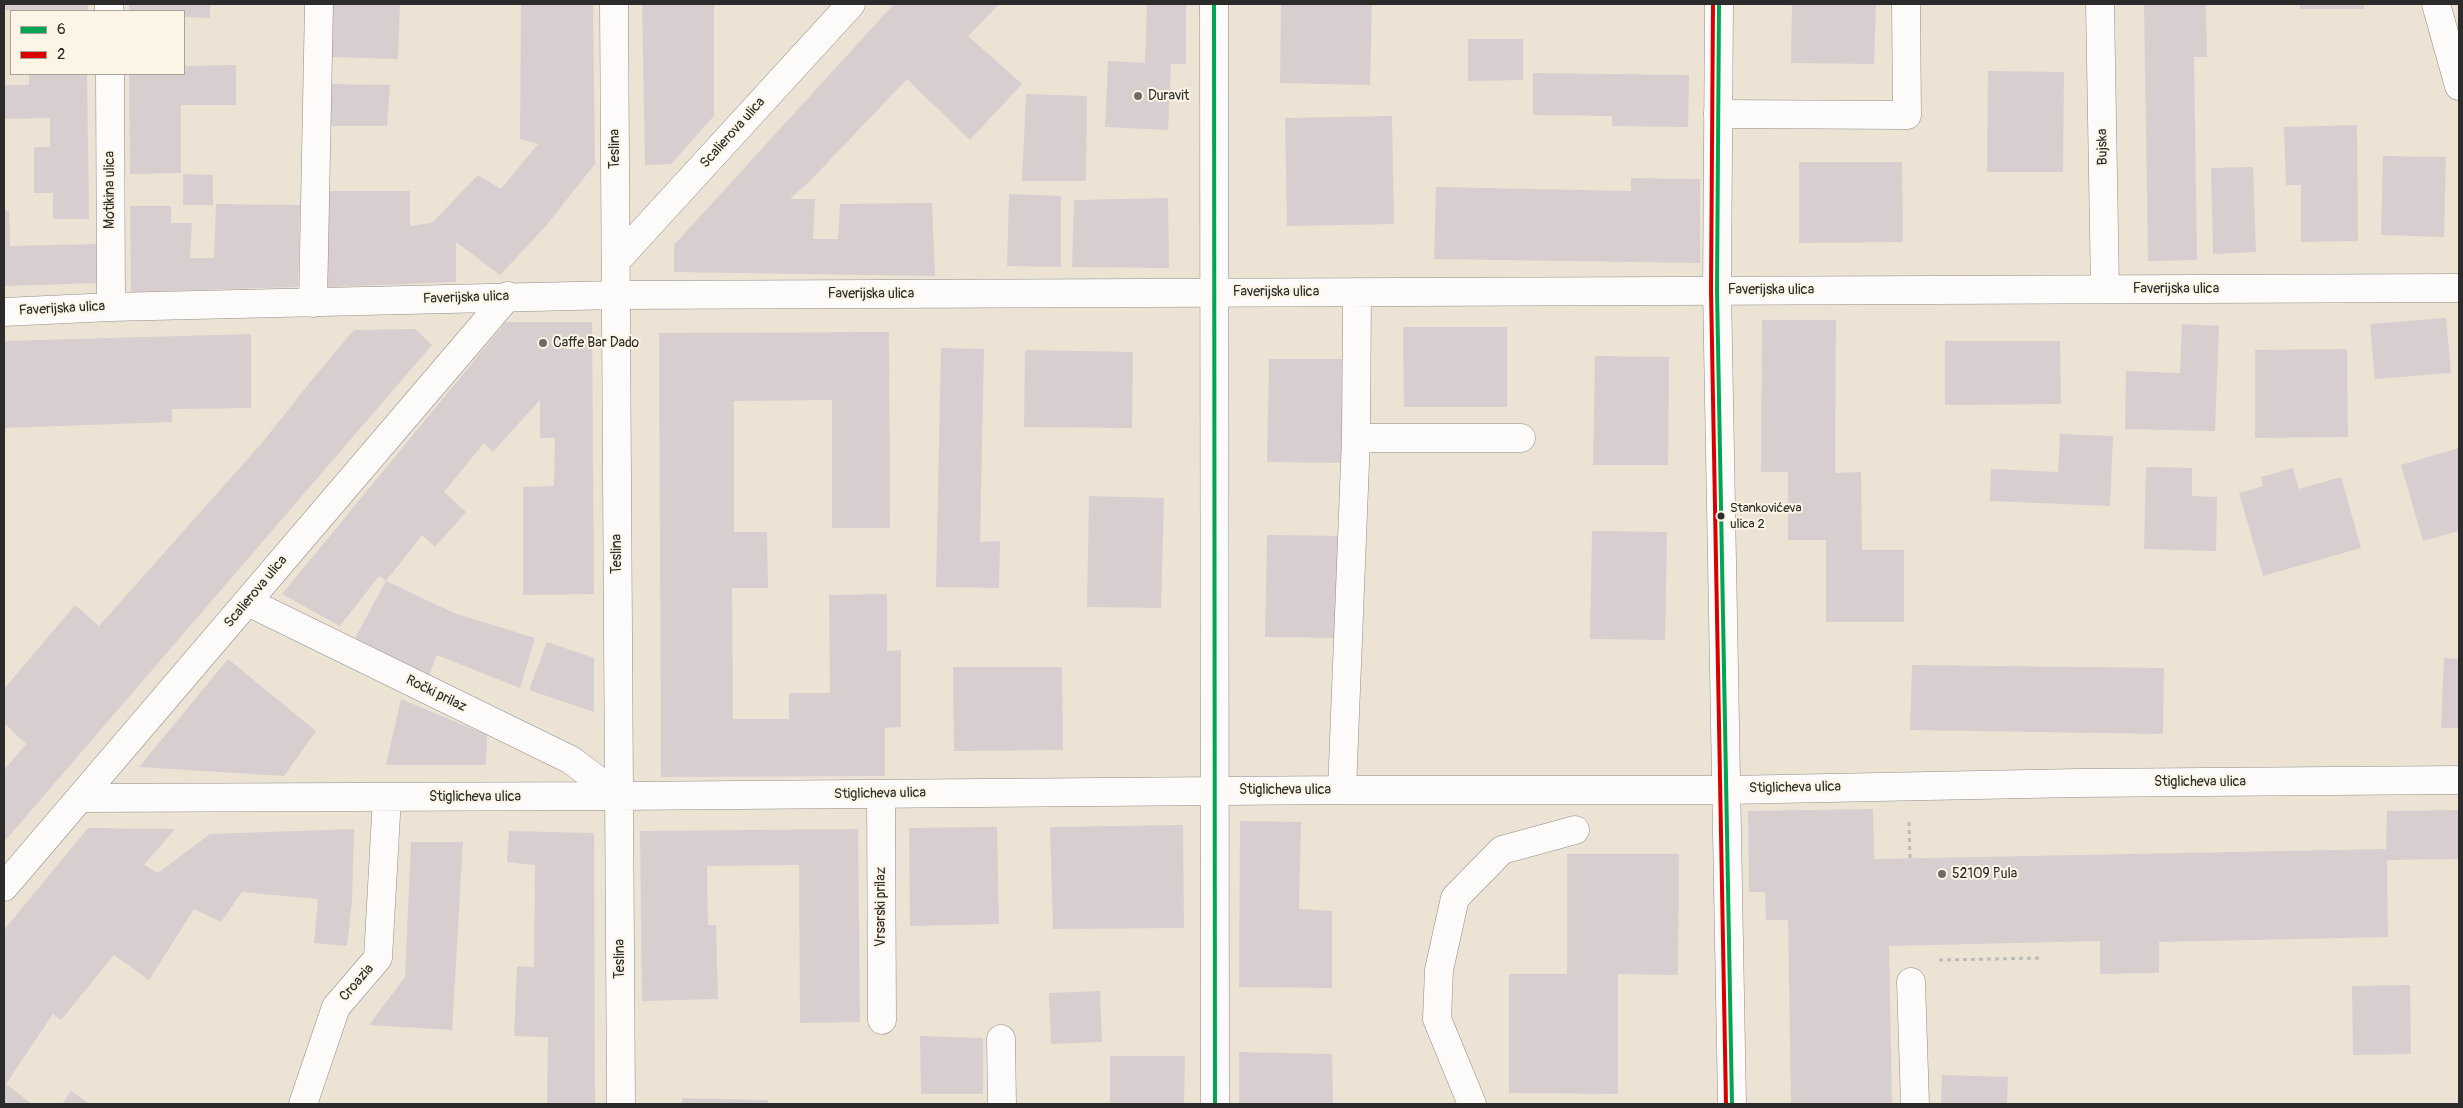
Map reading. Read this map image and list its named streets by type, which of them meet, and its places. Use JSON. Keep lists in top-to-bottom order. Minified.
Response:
{"streets":{"street":["Scalierova ulica","Bujska","Teslina","Motikina ulica","Faverijska ulica","Ročki prilaz","Stiglicheva ulica","Vrsarski prilaz","Croazia"]},"crossings":[["Scalierova ulica","Teslina"],["Scalierova ulica","Faverijska ulica"],["Scalierova ulica","Ročki prilaz"],["Scalierova ulica","Stiglicheva ulica"],["Bujska","Faverijska ulica"],["Teslina","Faverijska ulica"],["Teslina","Ročki prilaz"],["Teslina","Stiglicheva ulica"],["Motikina ulica","Faverijska ulica"],["Ročki prilaz","Stiglicheva ulica"],["Stiglicheva ulica","Vrsarski prilaz"],["Stiglicheva ulica","Croazia"]],"places":["Duravit","Caffe Bar Dado","Stankovićeva ulica 2","52109 Pula"],"lines":["transit line 6","transit line 2"],"legend":["6","2"]}
